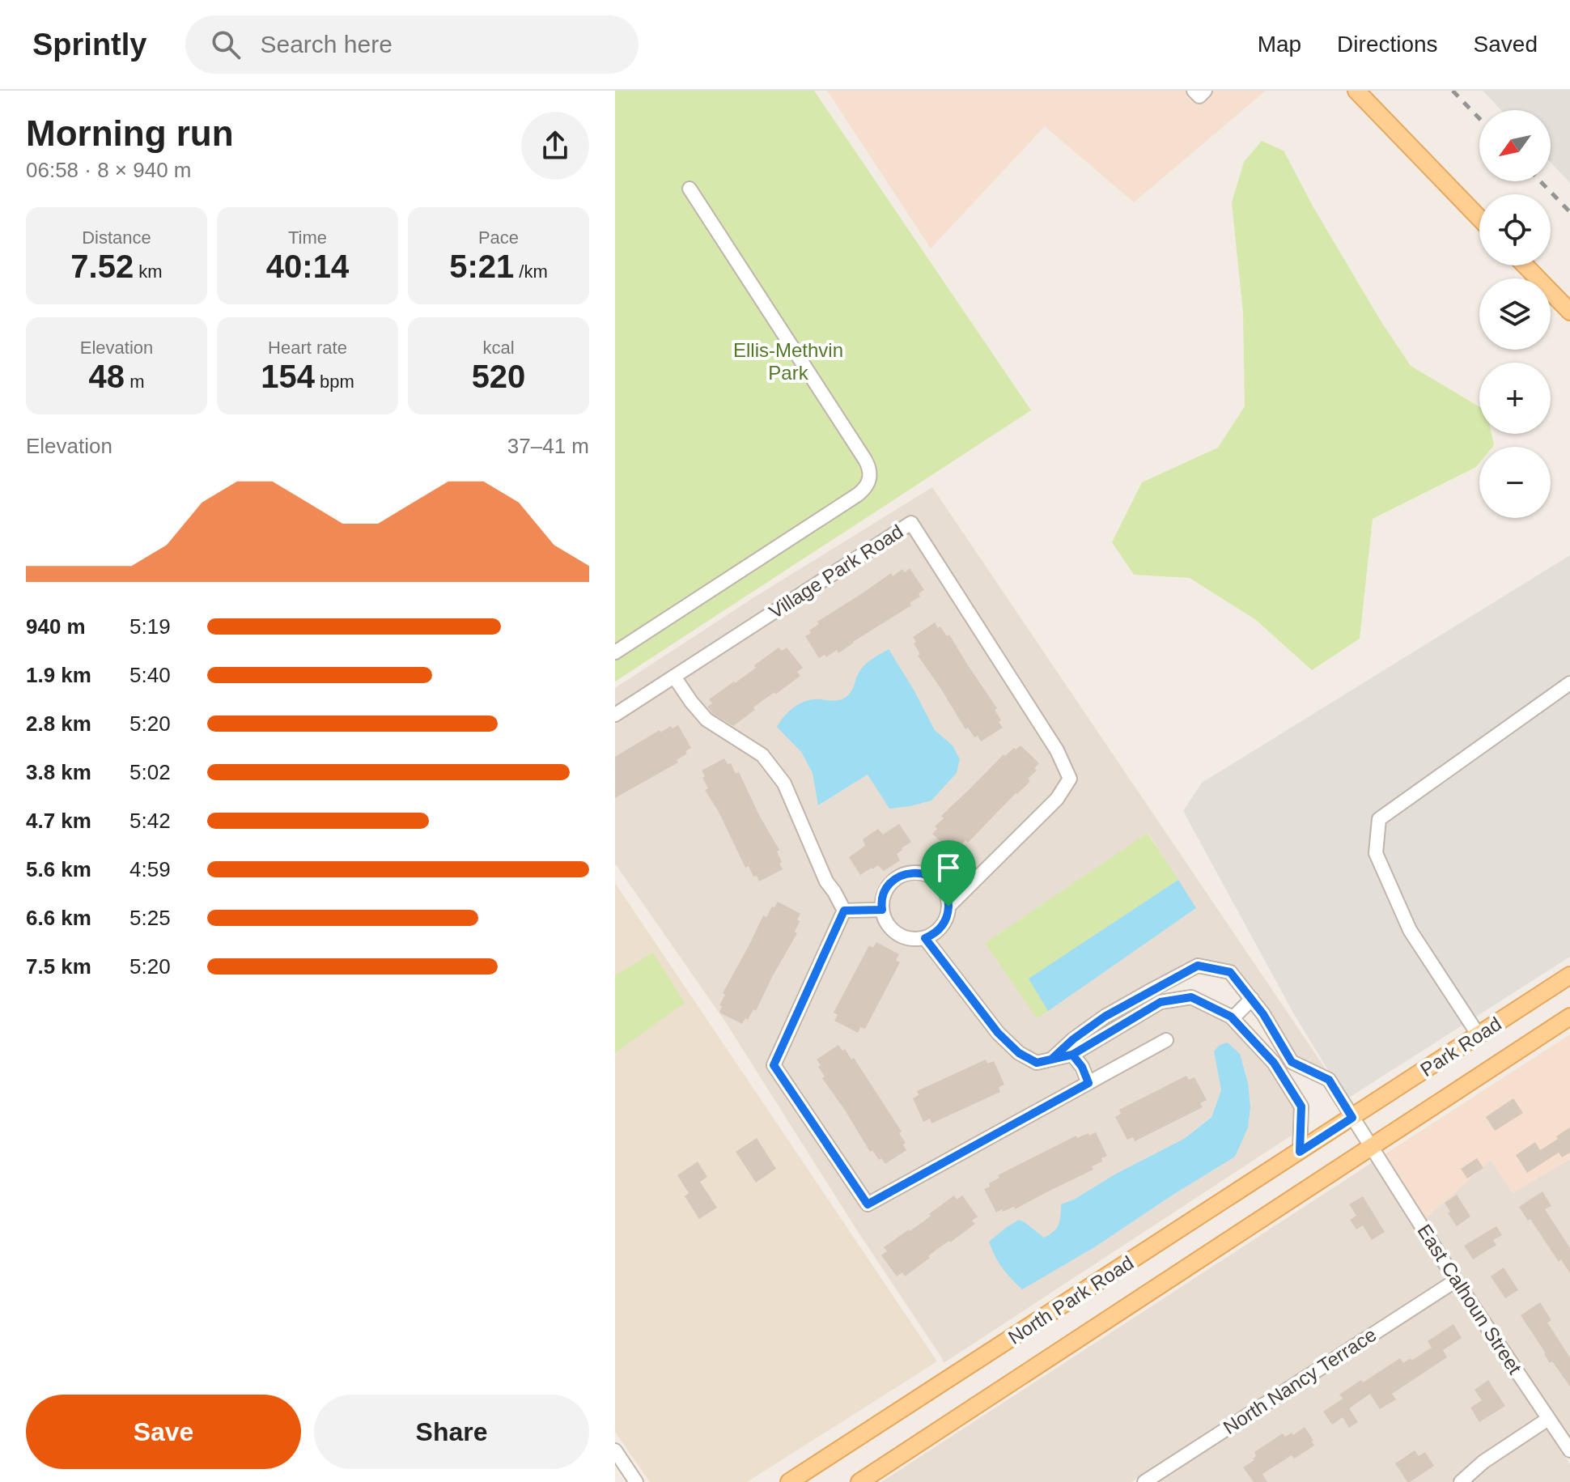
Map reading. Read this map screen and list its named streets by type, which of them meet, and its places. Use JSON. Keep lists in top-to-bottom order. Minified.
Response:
{"streets":{"main road":["Park Road","North Park Road"],"street":["Village Park Road","East Calhoun Street","North Nancy Terrace"]},"crossings":[["Park Road","East Calhoun Street"],["Park Road","North Park Road"],["East Calhoun Street","North Park Road"],["East Calhoun Street","North Nancy Terrace"]],"parks":["Ellis-Methvin Park"],"north":"bottom left","page":{"header":"Sprintly","search":"Search here","nav":["Map","Directions","Saved"],"heading":["Morning run","06:58 · 8 × 940 m"],"map_buttons":["+","−"],"stats":[["Distance","7.52 km"],["Time","40:14"],["Pace","5:21 /km"],["Elevation","48 m"],["Heart rate","154 bpm"],["kcal","520"]],"chart":["Elevation","37–41 m"],"list":[{"name":"940 m","note":"5:19"},{"name":"1.9 km","note":"5:40"},{"name":"2.8 km","note":"5:20"},{"name":"3.8 km","note":"5:02"},{"name":"4.7 km","note":"5:42"},{"name":"5.6 km","note":"4:59"},{"name":"6.6 km","note":"5:25"},{"name":"7.5 km","note":"5:20"}],"buttons":["Save","Share"]}}
